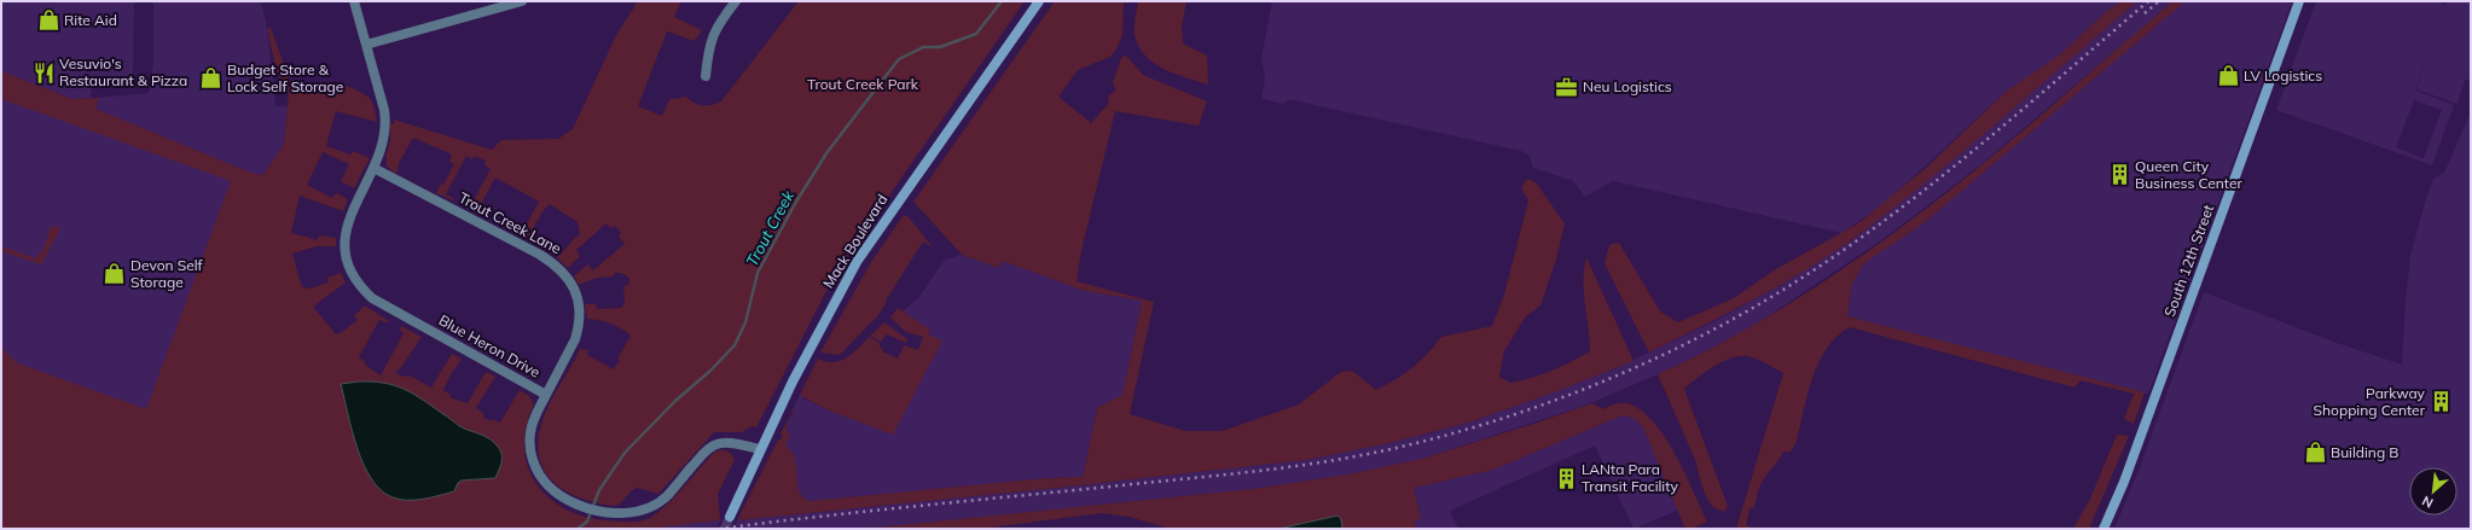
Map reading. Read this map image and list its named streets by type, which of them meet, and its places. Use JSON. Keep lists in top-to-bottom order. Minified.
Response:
{"streets":{"main road":["Mack Boulevard","South 12th Street"],"street":["Trout Creek Lane","Blue Heron Drive"]},"crossings":[["Trout Creek Lane","Blue Heron Drive"],["Mack Boulevard","Blue Heron Drive"]],"water":["Trout Creek"],"parks":["Trout Creek Park"],"places":{"shop":["Rite Aid","LV Logistics","Budget Store & Lock Self Storage","Devon Self Storage","Building B"],"restaurant":["Vesuvio's Restaurant & Pizza"],"office":["Neu Logistics"],"building":["Queen City Business Center","Parkway Shopping Center","LANta Para Transit Facility"]},"north":"bottom left"}
